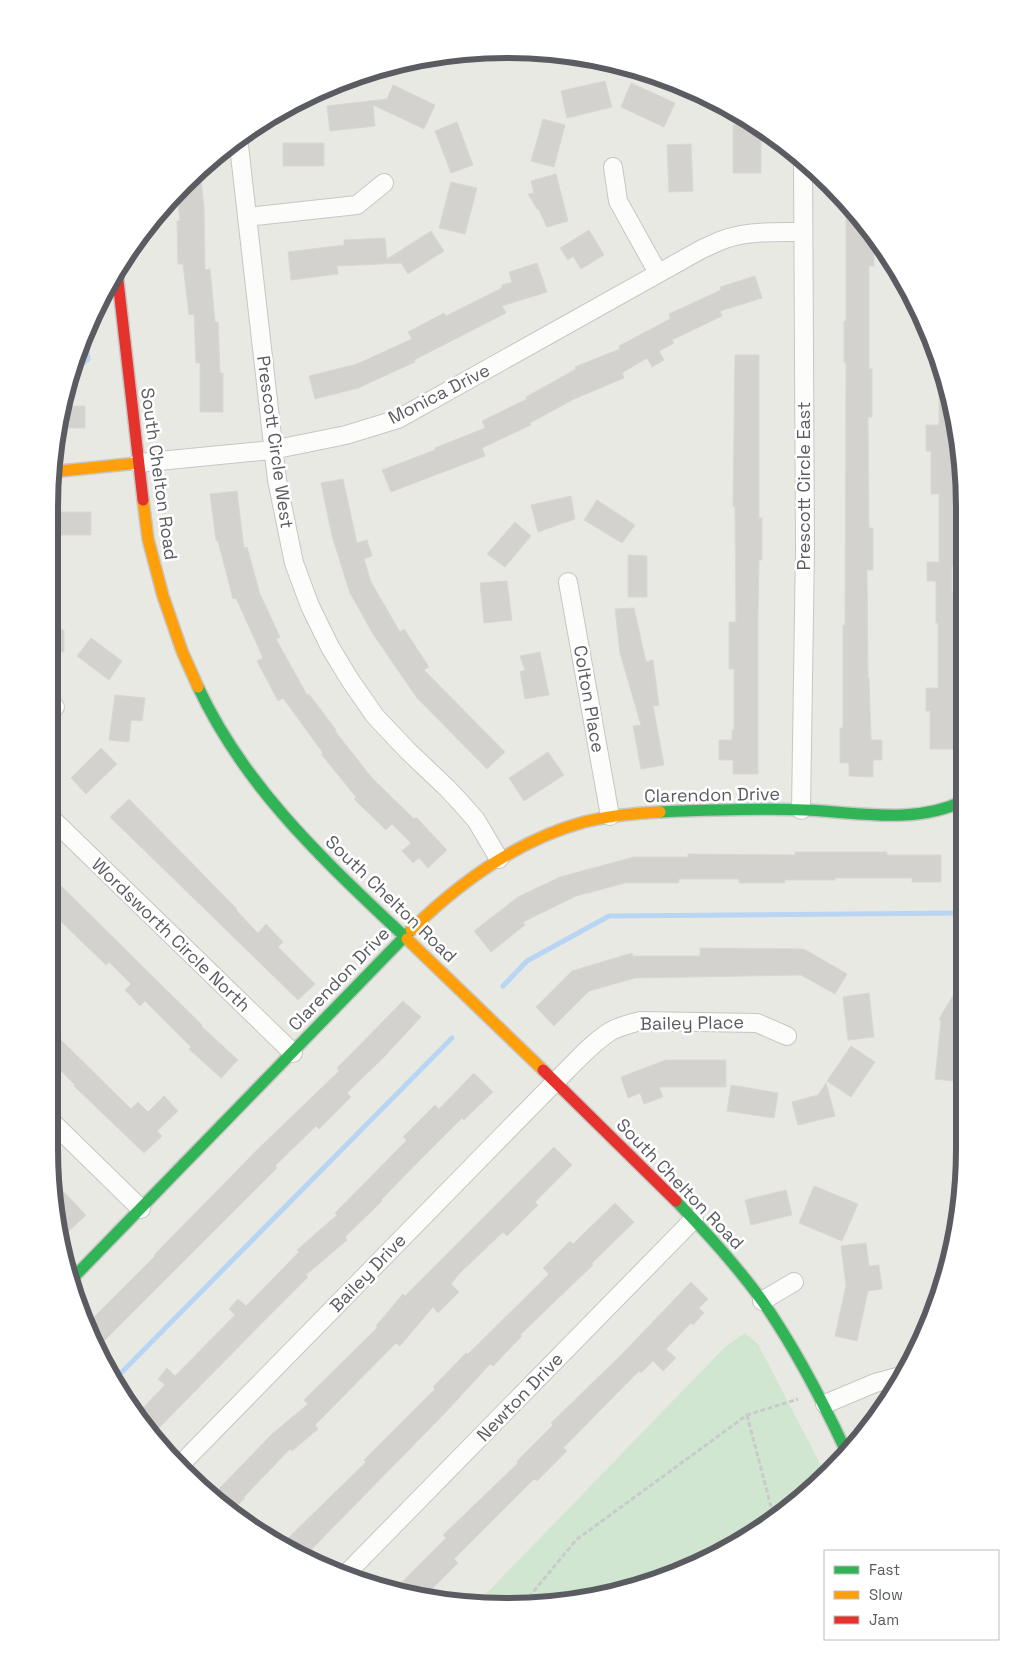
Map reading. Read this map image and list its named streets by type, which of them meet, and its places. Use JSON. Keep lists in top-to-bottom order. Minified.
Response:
{"streets":{"main road":["Monica Drive","South Chelton Road","Clarendon Drive"],"street":["Prescott Circle West","Prescott Circle East","Colton Place","Wordsworth Circle North","Bailey Place","Bailey Drive","Newton Drive"]},"crossings":[["Monica Drive","Prescott Circle West"],["Monica Drive","South Chelton Road"],["Monica Drive","Prescott Circle East"],["Prescott Circle West","Clarendon Drive"],["South Chelton Road","Clarendon Drive"],["South Chelton Road","Bailey Place"],["South Chelton Road","Bailey Drive"],["South Chelton Road","Newton Drive"],["Prescott Circle East","Clarendon Drive"],["Colton Place","Clarendon Drive"],["Clarendon Drive","Wordsworth Circle North"],["Bailey Place","Bailey Drive"]],"legend":["Fast","Slow","Jam"]}
